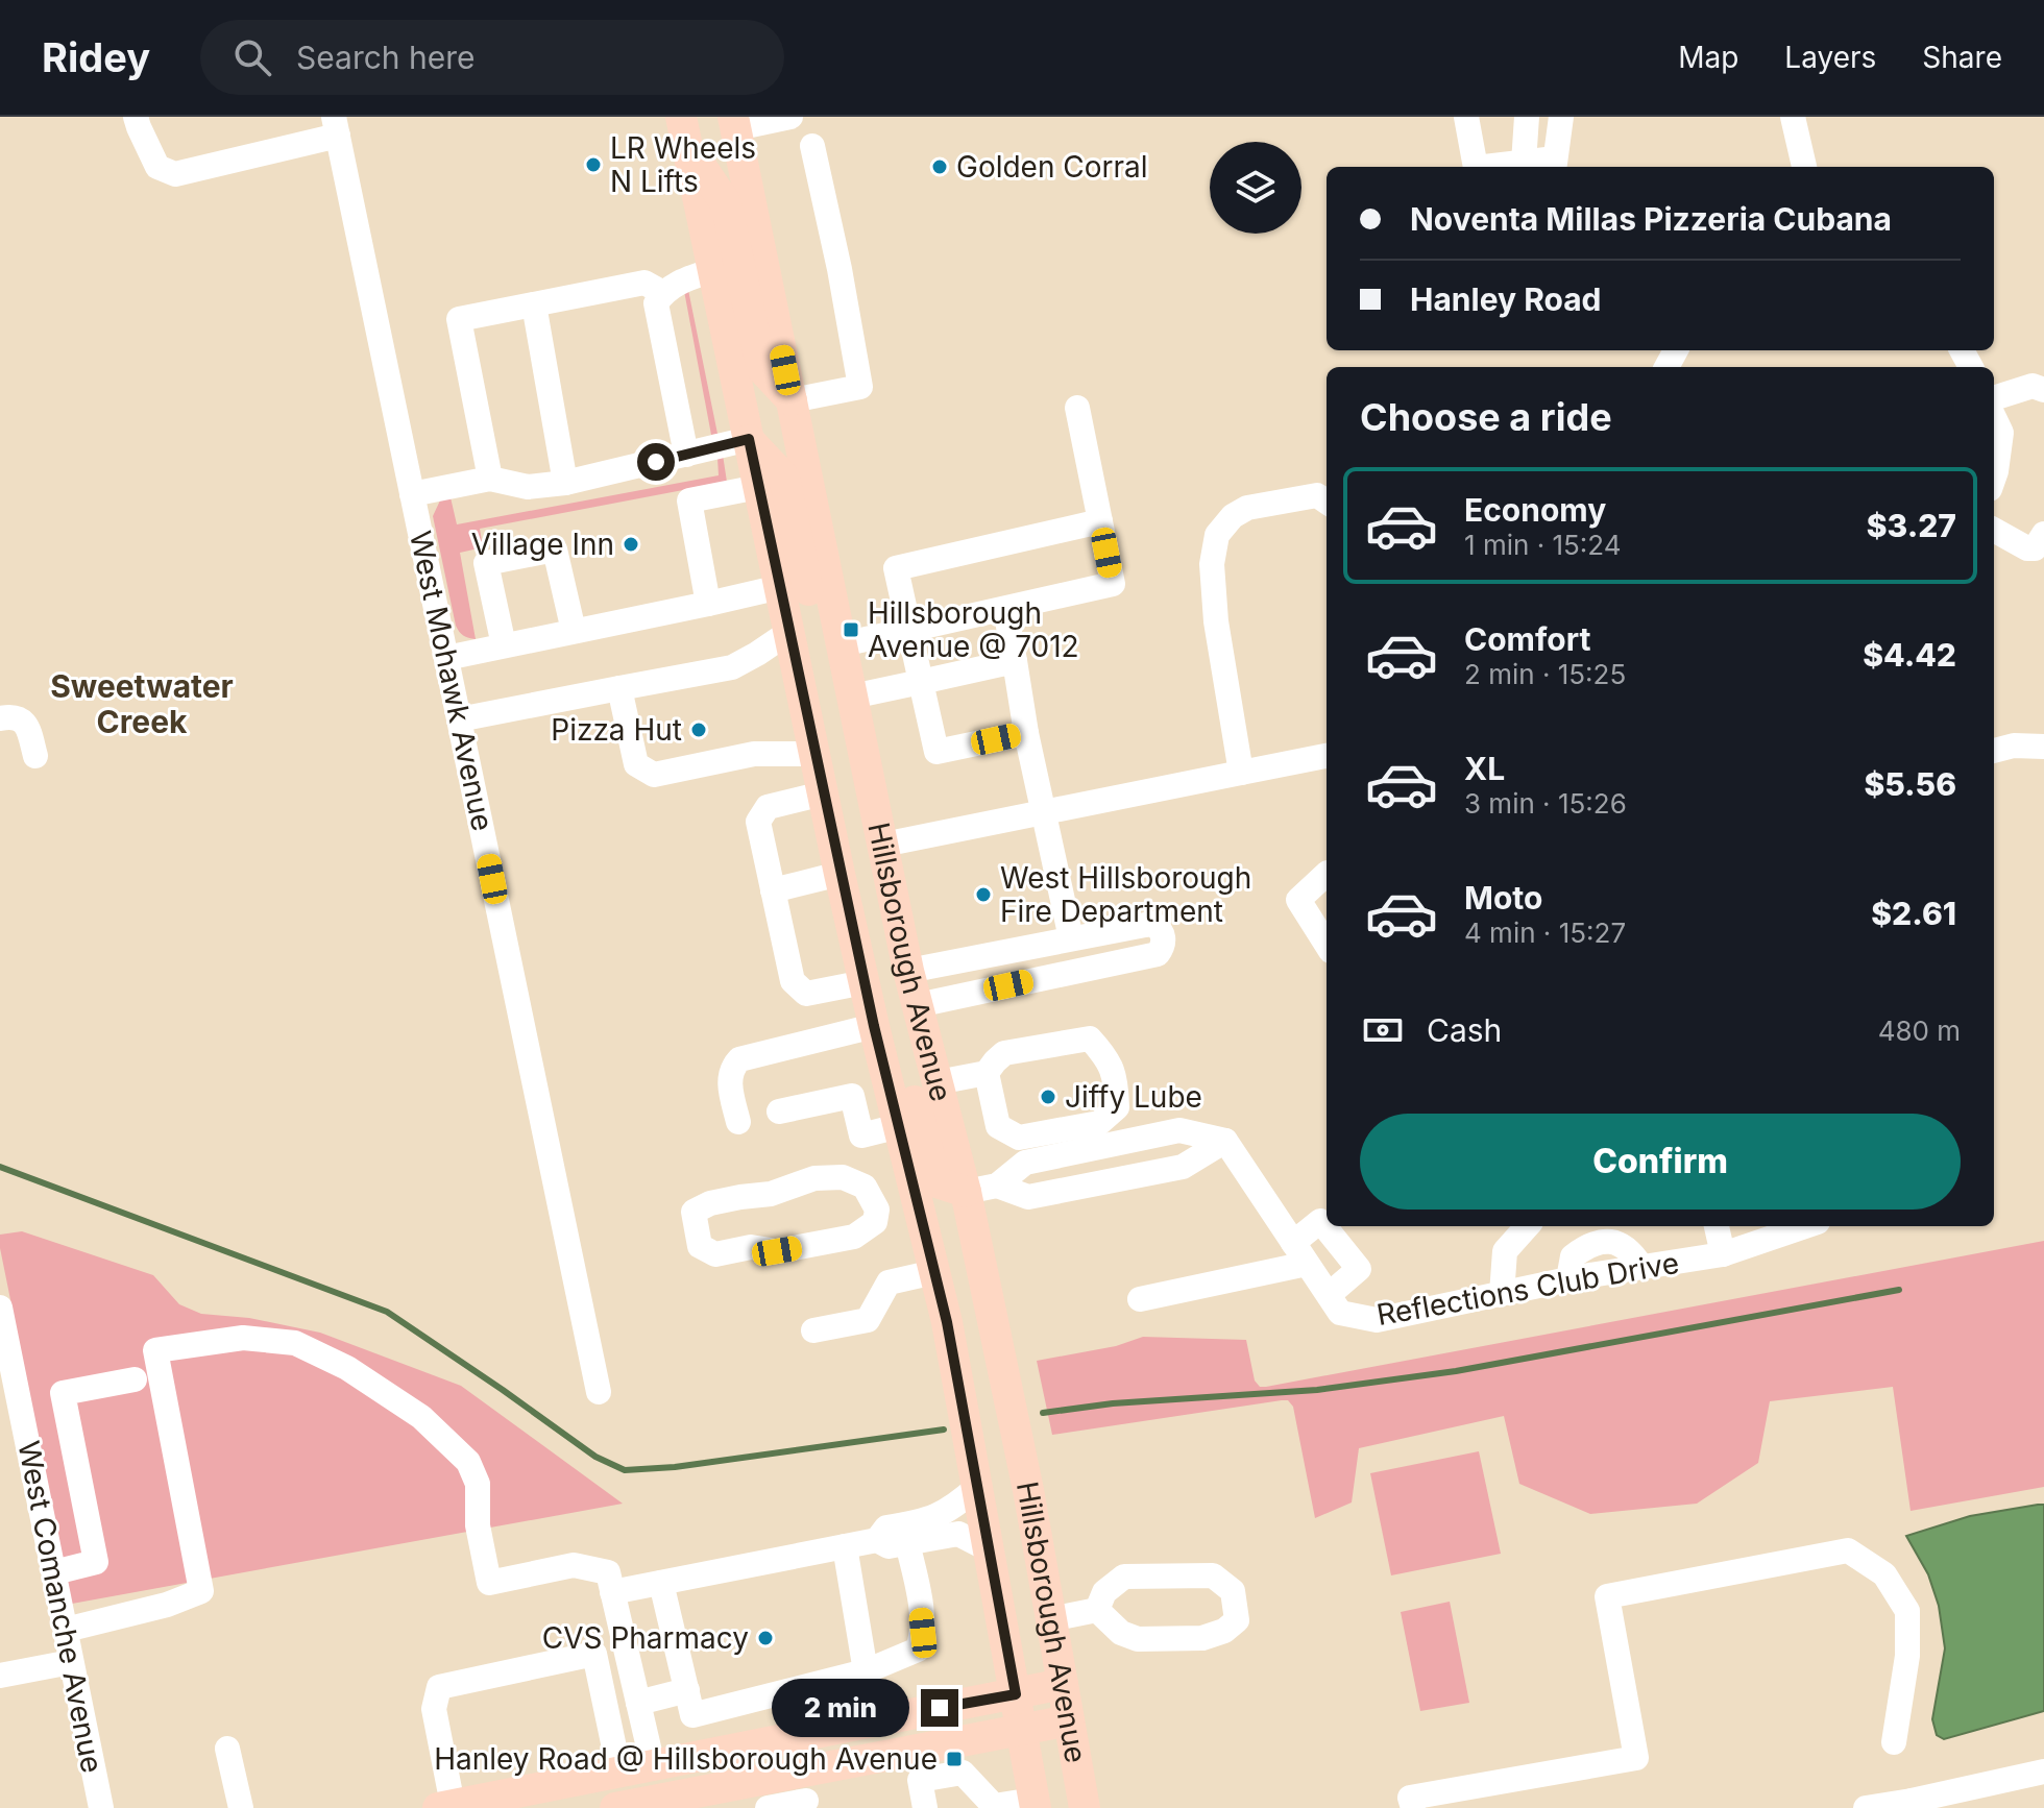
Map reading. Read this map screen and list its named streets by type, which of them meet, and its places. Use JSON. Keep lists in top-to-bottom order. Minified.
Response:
{"streets":{"main road":["Hillsborough Avenue"],"street":["West Mohawk Avenue","Reflections Club Drive","West Comanche Avenue"]},"districts":["Sweetwater Creek"],"places":{"other":["LR Wheels N Lifts","Golden Corral","Village Inn","Pizza Hut","West Hillsborough Fire Department","Jiffy Lube","CVS Pharmacy"],"transit":["Hillsborough Avenue @ 7012","Hanley Road @ Hillsborough Avenue"]},"page":{"header":"Ridey","search":"Search here","nav":["Map","Layers","Share"],"banner":["Noventa Millas Pizzeria Cubana","Hanley Road"],"heading":"Choose a ride","list":[{"name":"Economy","note":"1 min · 15:24","value":"$3.27"},{"name":"Comfort","note":"2 min · 15:25","value":"$4.42"},{"name":"XL","note":"3 min · 15:26","value":"$5.56"},{"name":"Moto","note":"4 min · 15:27","value":"$2.61"}],"pay":["Cash","480 m"],"buttons":"Confirm","bubble":"2 min"}}
